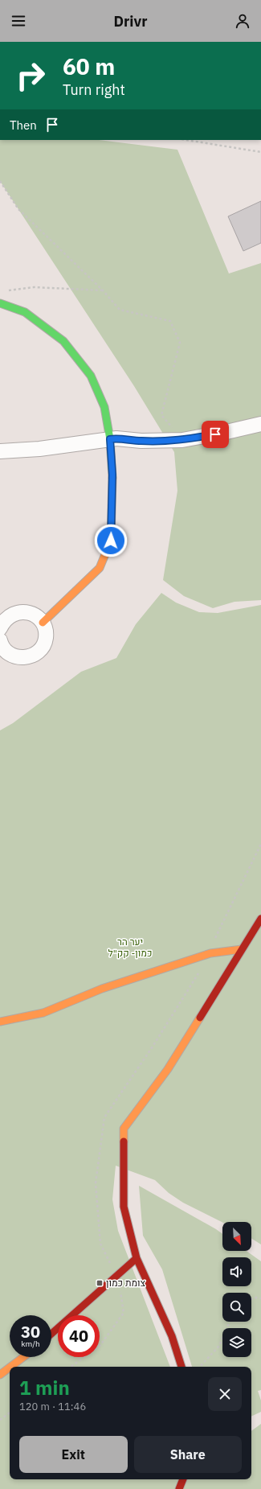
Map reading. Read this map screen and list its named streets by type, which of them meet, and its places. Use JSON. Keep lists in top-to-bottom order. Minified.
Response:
{"parks":["יער הר כמון- קק\"ל"],"places":{"transit":["צומת כמון"]},"north":"bottom right","page":{"header":"Drivr","turn":["60 m","Turn right"],"then":"Then","speed":"30 km/h","limit":"40","heading":["1 min","120 m · 11:46"],"buttons":["Exit","Share"]}}
